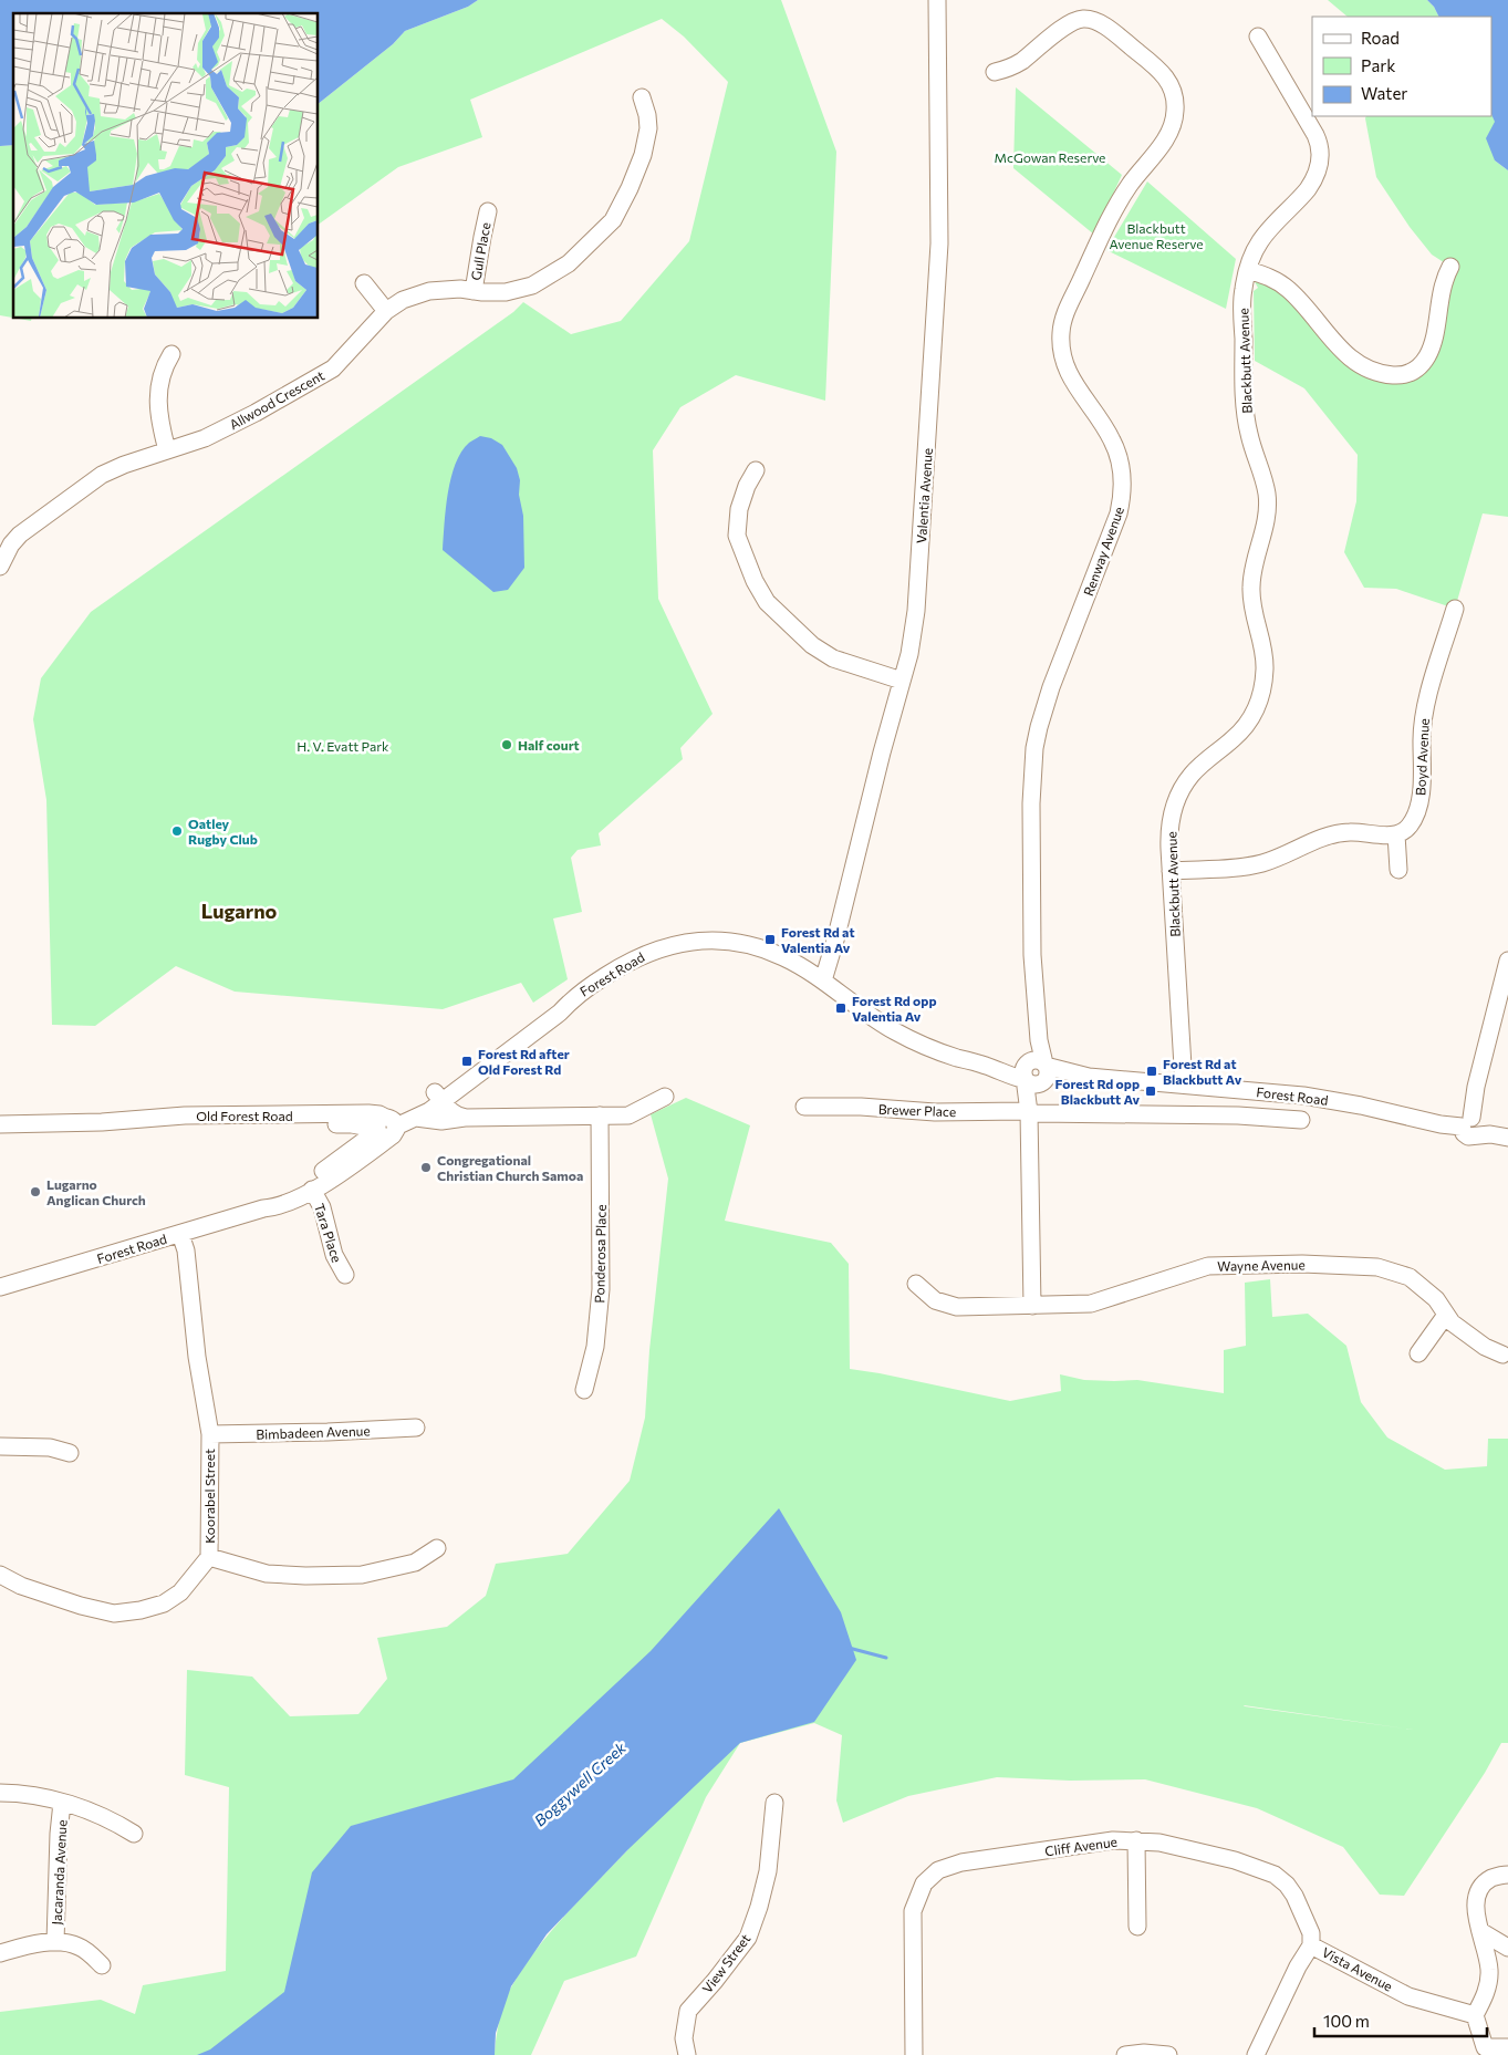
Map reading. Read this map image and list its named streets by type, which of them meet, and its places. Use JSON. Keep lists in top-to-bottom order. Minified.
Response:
{"streets":{"street":["Gull Place","Blackbutt Avenue","Allwood Crescent","Valentia Avenue","Renway Avenue","Boyd Avenue","Forest Road","Brewer Place","Old Forest Road","Tara Place","Ponderosa Place","Wayne Avenue","Bimbadeen Avenue","Koorabel Street","Cliff Avenue","Jacaranda Avenue","View Street","Vista Avenue"]},"crossings":[["Gull Place","Allwood Crescent"],["Blackbutt Avenue","Forest Road"],["Valentia Avenue","Forest Road"],["Renway Avenue","Forest Road"],["Forest Road","Brewer Place"],["Forest Road","Old Forest Road"],["Forest Road","Tara Place"],["Forest Road","Koorabel Street"],["Bimbadeen Avenue","Koorabel Street"],["Cliff Avenue","Vista Avenue"]],"districts":["Lugarno"],"water":["Boggywell Creek"],"parks":["McGowan Reserve","Blackbutt Avenue Reserve","H. V. Evatt Park"],"places":{"other":["Half court","Oatley Rugby Club","Congregational Christian Church Samoa","Lugarno Anglican Church"],"transit":["Forest Rd at Valentia Av","Forest Rd opp Valentia Av","Forest Rd after Old Forest Rd","Forest Rd at Blackbutt Av","Forest Rd opp Blackbutt Av"]},"legend":["Road","Park","Water"],"scale_bar":"100 m"}
